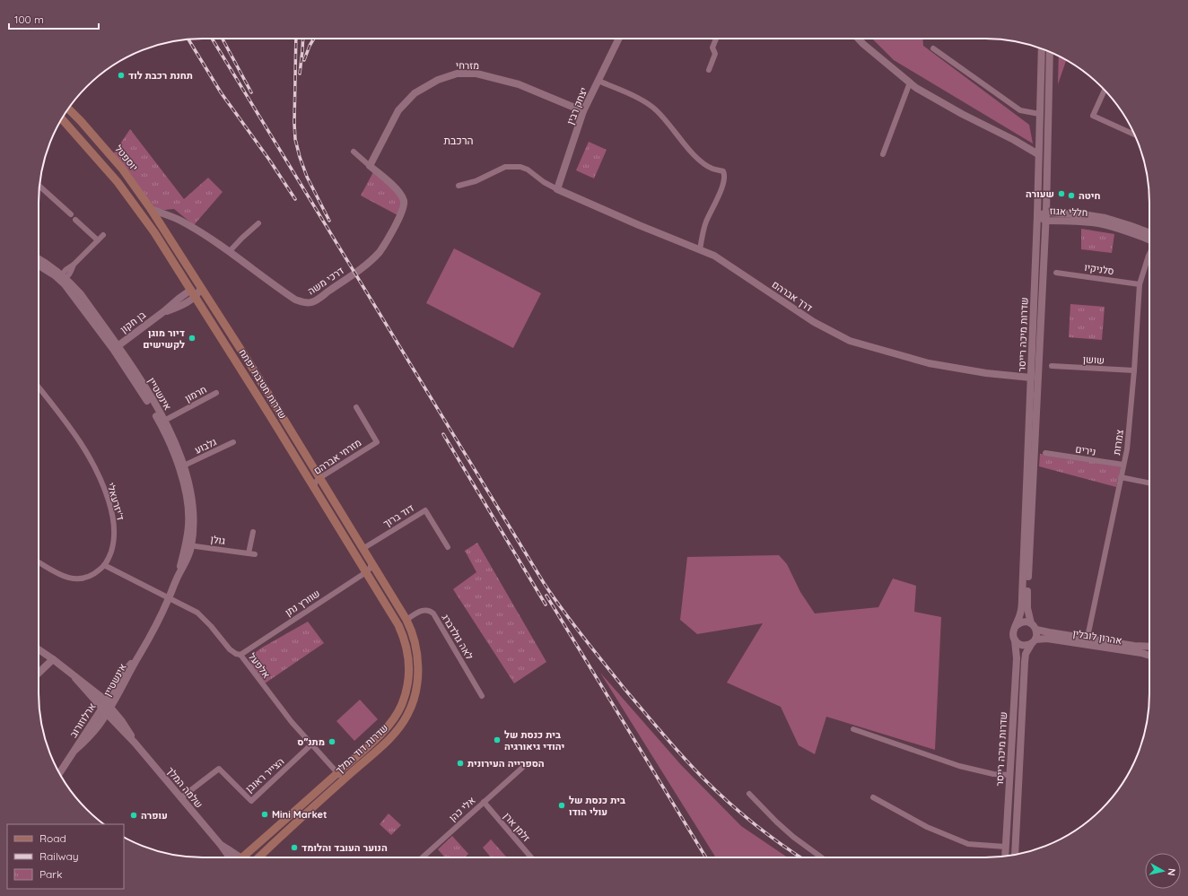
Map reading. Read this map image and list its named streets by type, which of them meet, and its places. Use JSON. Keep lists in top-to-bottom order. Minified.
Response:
{"streets":{"main road":["יוספטל","שדרות חטיבת יפתח","שדרות דוד המלך"],"street":["מזרחי","יצחק רבין","חללי אגוז","סלניקיו","דרכי משה","דרך אברהם","בן חקון","שדרות מיכה רייסר","שושן","אינשטיין","חרמון","צמרות","גלבוע","נירים","מזרחי אברהם","ד'יזרעאלי","דוד ברוך","גולן","שוורץ נתן","לאה גולדברג","אהרון לובלין","אלפעל","ארלוזורוב","הצייר ראובן","שלמה המלך","אלי כהן","זלמן ארן"]},"crossings":[["מזרחי","יצחק רבין"],["מזרחי","דרכי משה"],["יצחק רבין","דרך אברהם"],["יוספטל","דרכי משה"],["יוספטל","שדרות חטיבת יפתח"],["חללי אגוז","שדרות מיכה רייסר"],["סלניקיו","צמרות"],["דרך אברהם","שדרות מיכה רייסר"],["בן חקון","שדרות חטיבת יפתח"],["בן חקון","אינשטיין"],["שדרות מיכה רייסר","אהרון לובלין"],["שושן","צמרות"],["שדרות חטיבת יפתח","מזרחי אברהם"],["שדרות חטיבת יפתח","דוד ברוך"],["שדרות חטיבת יפתח","שוורץ נתן"],["שדרות חטיבת יפתח","שדרות דוד המלך"],["אינשטיין","חרמון"],["אינשטיין","גלבוע"],["אינשטיין","גולן"],["אינשטיין","אלפעל"],["אינשטיין","ארלוזורוב"],["אינשטיין","שלמה המלך"],["צמרות","נירים"],["צמרות","אהרון לובלין"],["ד'יזרעאלי","אלפעל"],["שוורץ נתן","אלפעל"],["שוורץ נתן","שדרות דוד המלך"],["לאה גולדברג","שדרות דוד המלך"],["אלפעל","שדרות דוד המלך"],["אלפעל","הצייר ראובן"],["ארלוזורוב","שלמה המלך"],["הצייר ראובן","שלמה המלך"],["אלי כהן","זלמן ארן"]],"districts":["הרכבת"],"places":["תחנת רכבת לוד","שעורה","חיטה","דיור מוגן לקשישים","בית כנסת של יהודי גיאורגיה","מתנ״ס","הספרייה העירונית","בית כנסת של עולי הודו","Mini Market","עופרה","הנוער העובד והלומד"],"legend":["Road","Railway","Park"],"scale_bar":"100 m","north":"right"}
